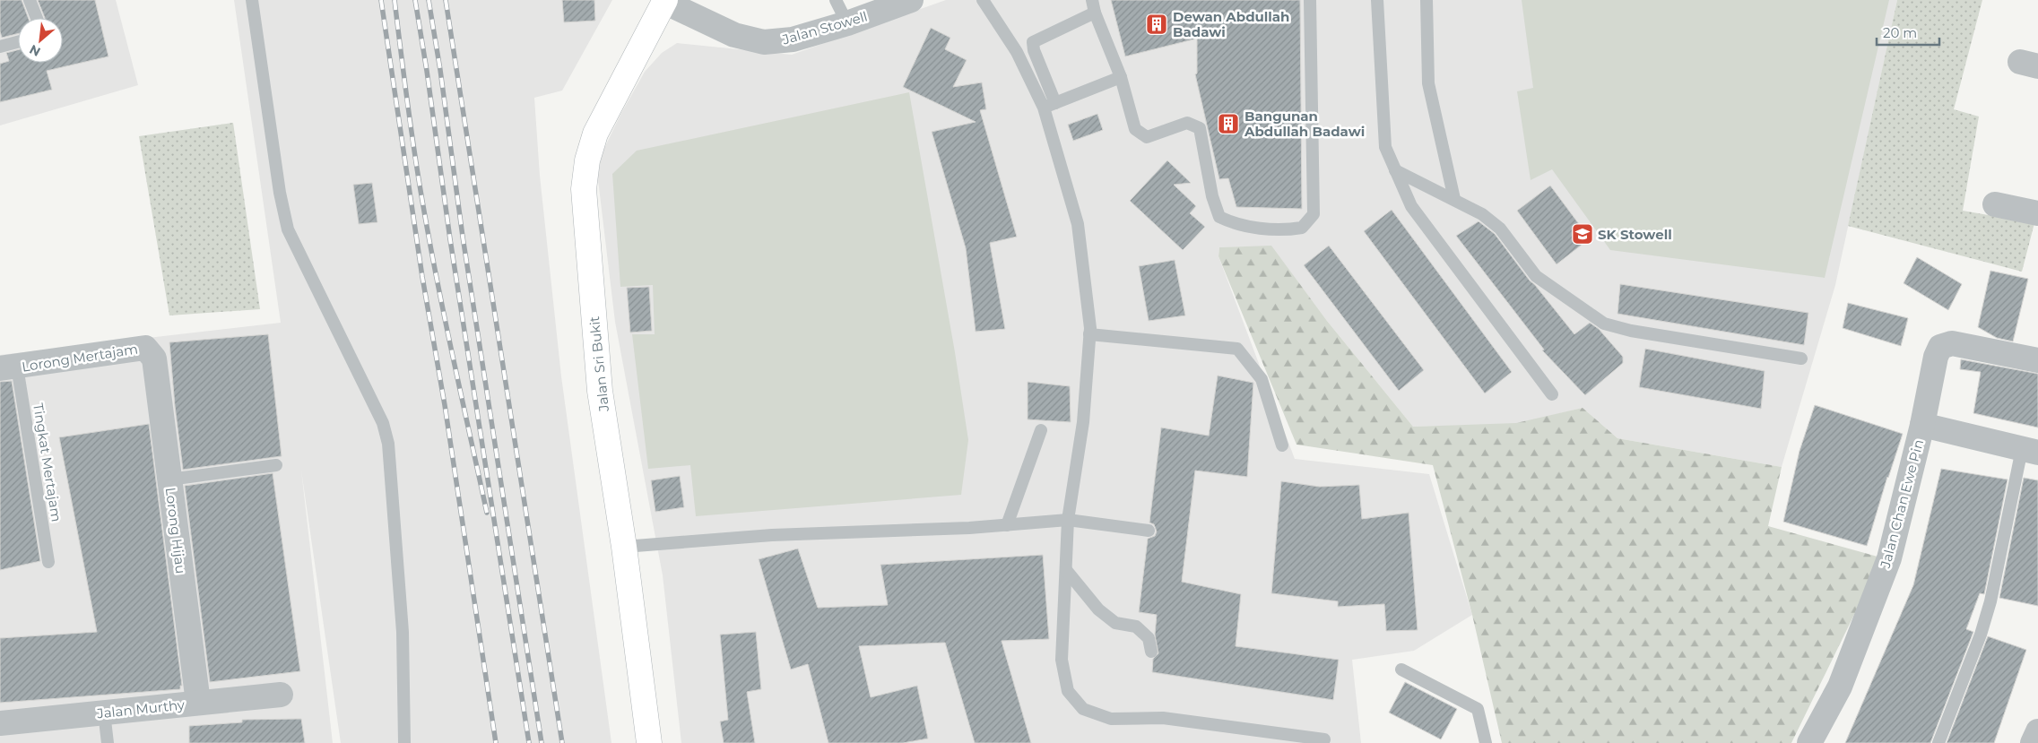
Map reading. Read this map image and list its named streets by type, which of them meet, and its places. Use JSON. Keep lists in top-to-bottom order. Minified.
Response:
{"streets":{"street":["Jalan Stowell","Lorong Mertajam","Jalan Sri Bukit","Jalan Chan Ewe Pin","Lorong Hijau","Jalan Murthy"],"lane":["Tingkat Mertajam"]},"crossings":[["Jalan Stowell","Jalan Sri Bukit"],["Lorong Mertajam","Tingkat Mertajam"],["Lorong Mertajam","Lorong Hijau"],["Lorong Hijau","Jalan Murthy"]],"places":{"building":["Dewan Abdullah Badawi","Bangunan Abdullah Badawi"],"school or university":["SK Stowell"]},"scale_bar":"20 m","north":"bottom left"}
